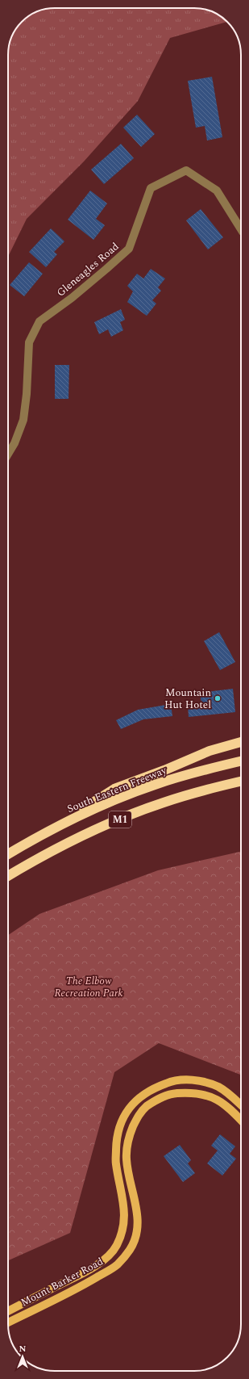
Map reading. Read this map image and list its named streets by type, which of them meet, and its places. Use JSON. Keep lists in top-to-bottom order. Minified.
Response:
{"streets":{"highway":["South Eastern Freeway","M1"],"main road":["Mount Barker Road"],"street":["Gleneagles Road"]},"parks":["The Elbow Recreation Park"],"places":["Mountain Hut Hotel"],"north":"top"}
